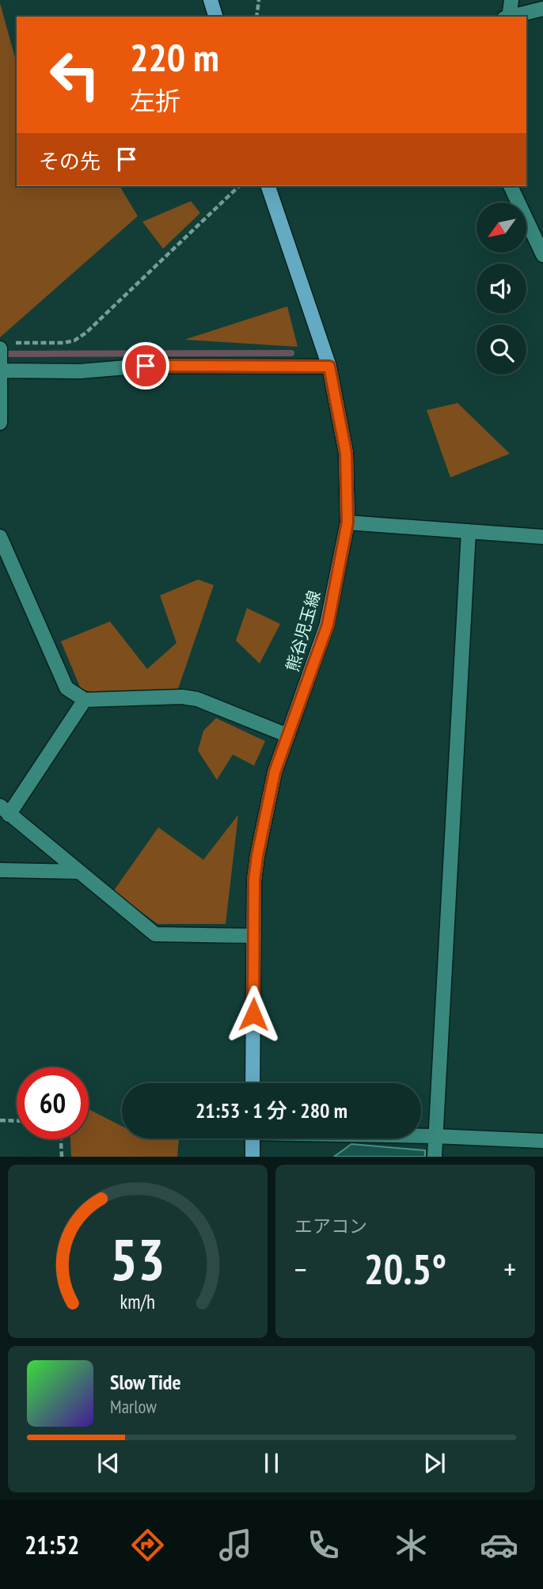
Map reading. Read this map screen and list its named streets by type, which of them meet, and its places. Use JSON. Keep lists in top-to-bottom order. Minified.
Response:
{"streets":{"main road":["熊谷児玉線"]},"north":"bottom left","page":{"turn":["220 m","左折"],"then":"その先","limit":"60","trip":"21:53 · 1 分 · 280 m","tile":"エアコン","heat":["−","20.5°","+"],"song":["Slow Tide","Marlow"],"tabs":"21:52","gauge":["53","km/h"]}}
